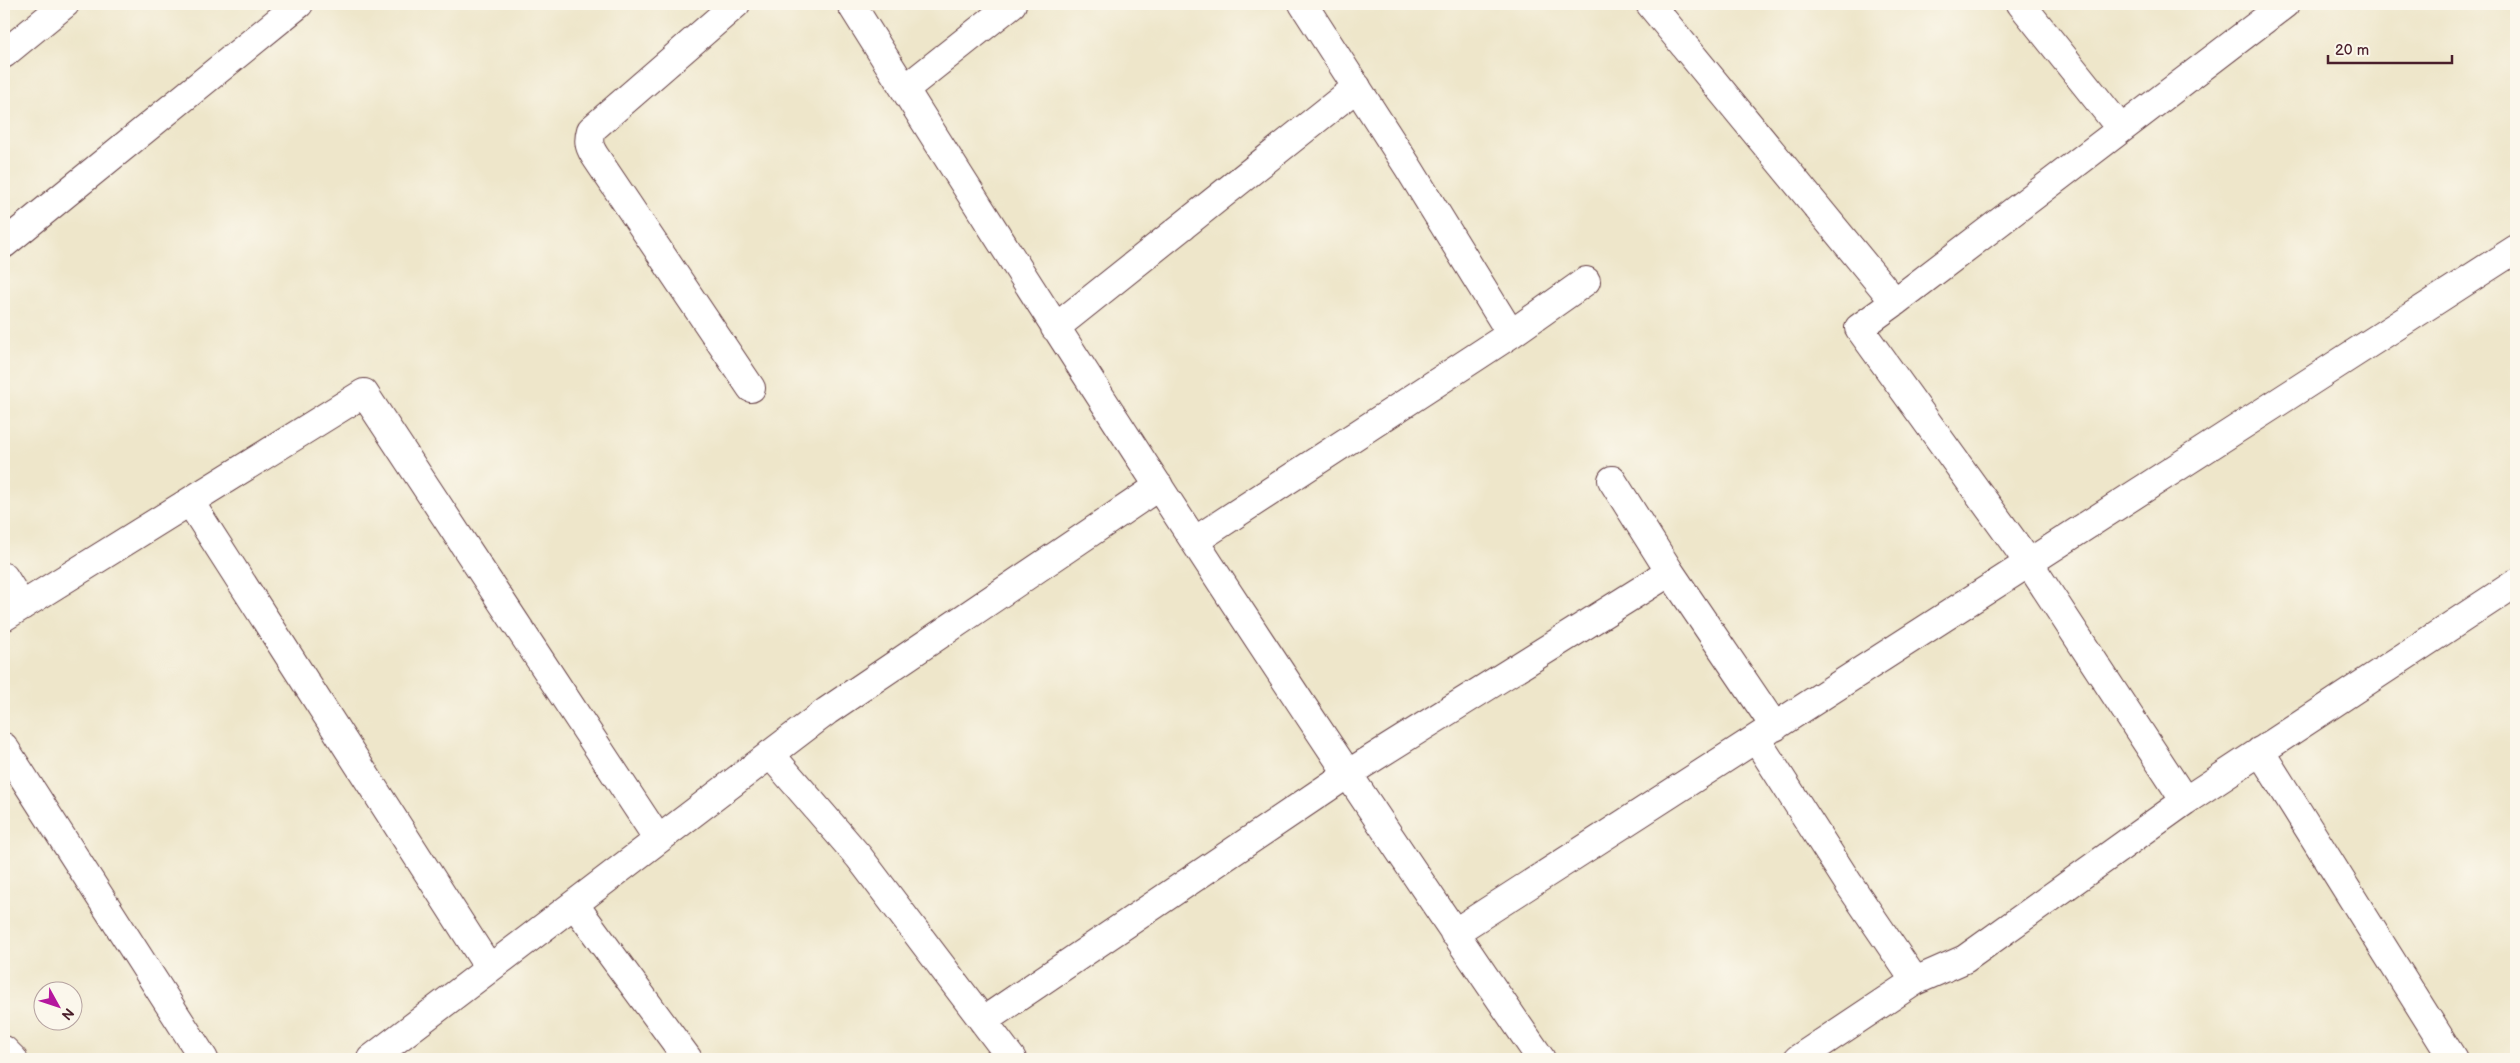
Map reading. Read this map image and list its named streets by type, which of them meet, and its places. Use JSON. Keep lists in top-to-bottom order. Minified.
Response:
{"scale_bar":"20 m","north":"bottom right"}
